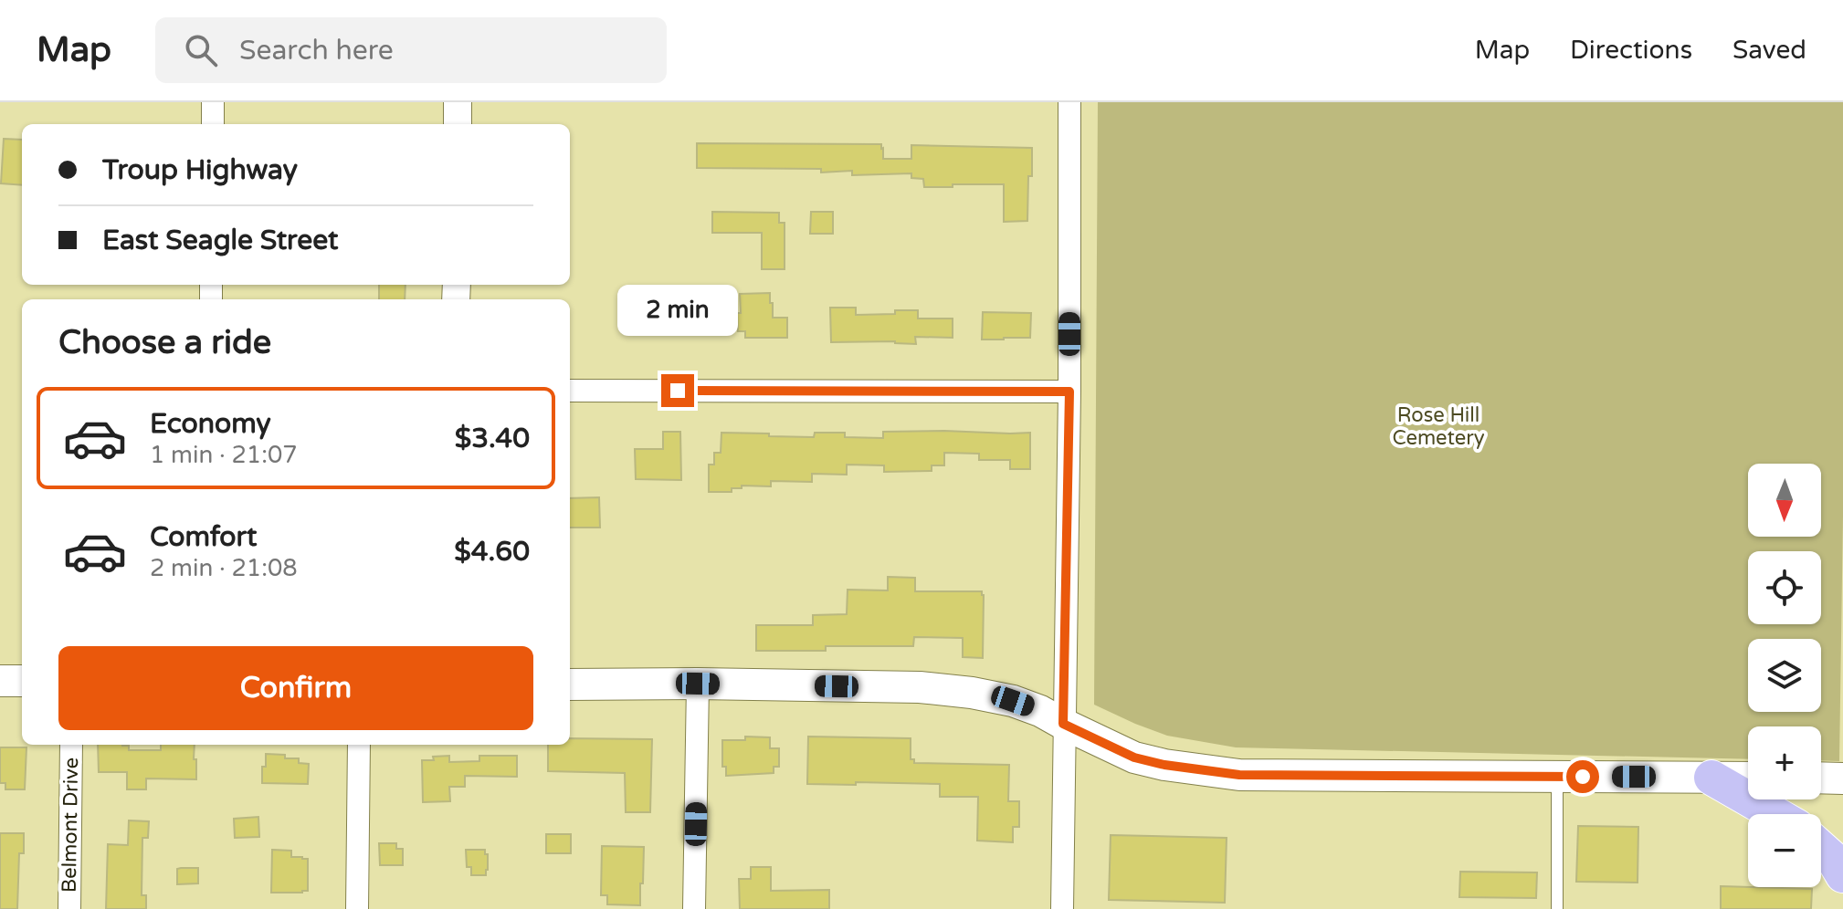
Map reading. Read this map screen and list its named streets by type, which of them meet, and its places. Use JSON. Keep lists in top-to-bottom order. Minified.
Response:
{"streets":{"street":["Belmont Drive"]},"parks":["Rose Hill Cemetery"],"north":"bottom","page":{"header":"Map","search":"Search here","nav":["Map","Directions","Saved"],"banner":["Troup Highway","East Seagle Street"],"bubble":"2 min","heading":"Choose a ride","list":[{"name":"Economy","note":"1 min · 21:07","value":"$3.40"},{"name":"Comfort","note":"2 min · 21:08","value":"$4.60"}],"map_buttons":["+","−"],"buttons":"Confirm"}}
